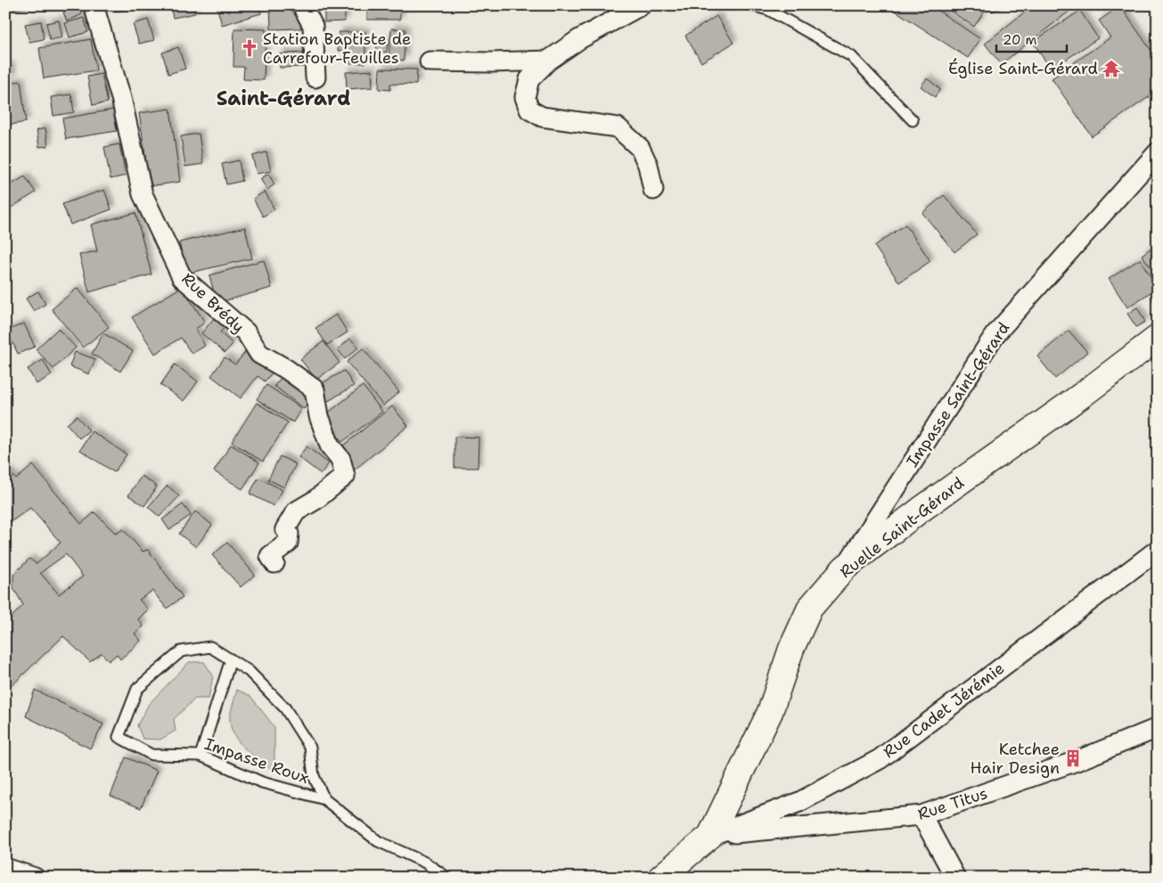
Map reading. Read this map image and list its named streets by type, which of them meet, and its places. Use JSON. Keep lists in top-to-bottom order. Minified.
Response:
{"streets":{"street":["Rue Brédy","Impasse Saint-Gérard","Ruelle Saint-Gérard","Rue Cadet Jérémie","Rue Titus"],"lane":["Impasse Roux"]},"crossings":[["Impasse Saint-Gérard","Ruelle Saint-Gérard"],["Ruelle Saint-Gérard","Rue Cadet Jérémie"],["Ruelle Saint-Gérard","Rue Titus"],["Rue Cadet Jérémie","Rue Titus"]],"districts":["Saint-Gérard"],"places":{"church":["Station Baptiste de Carrefour-Feuilles"],"temple":["Église Saint-Gérard"],"building":["Ketchee Hair Design"]},"scale_bar":"20 m"}
